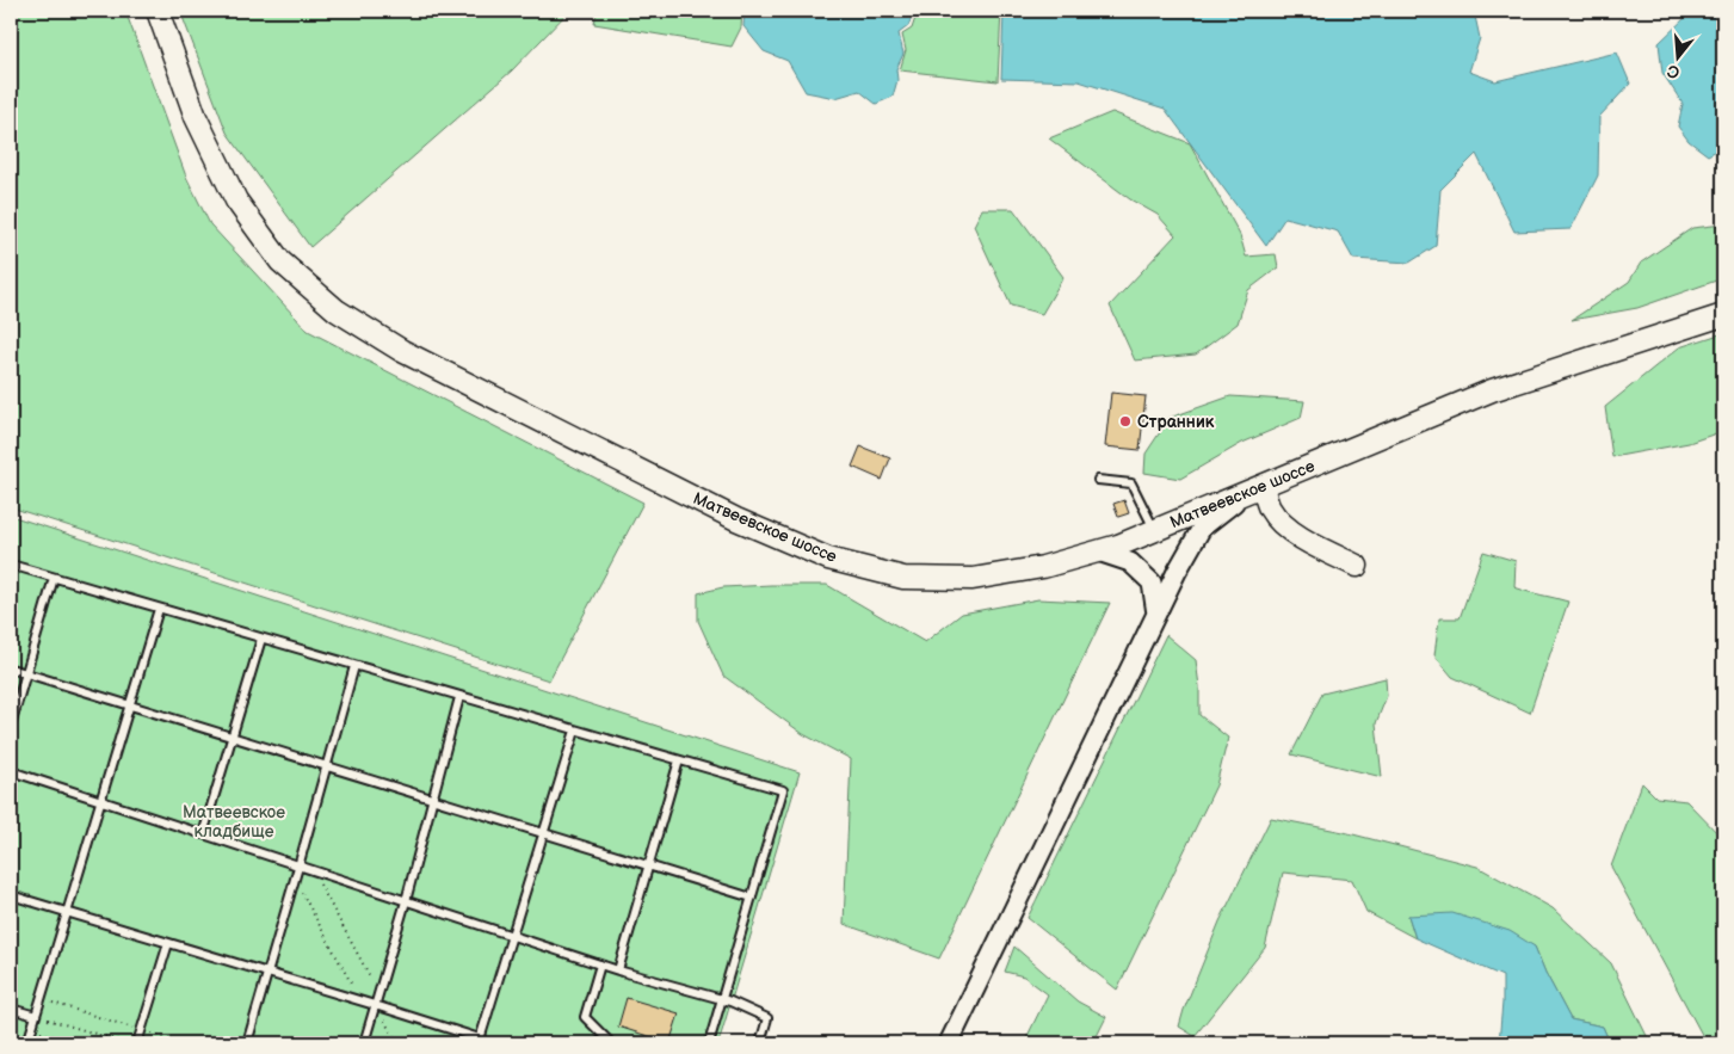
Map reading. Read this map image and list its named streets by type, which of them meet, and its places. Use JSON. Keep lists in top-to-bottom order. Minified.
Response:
{"streets":{"main road":["Матвеевское шоссе"]},"parks":["Матвеевское кладбище"],"places":["Странник"],"north":"bottom"}
